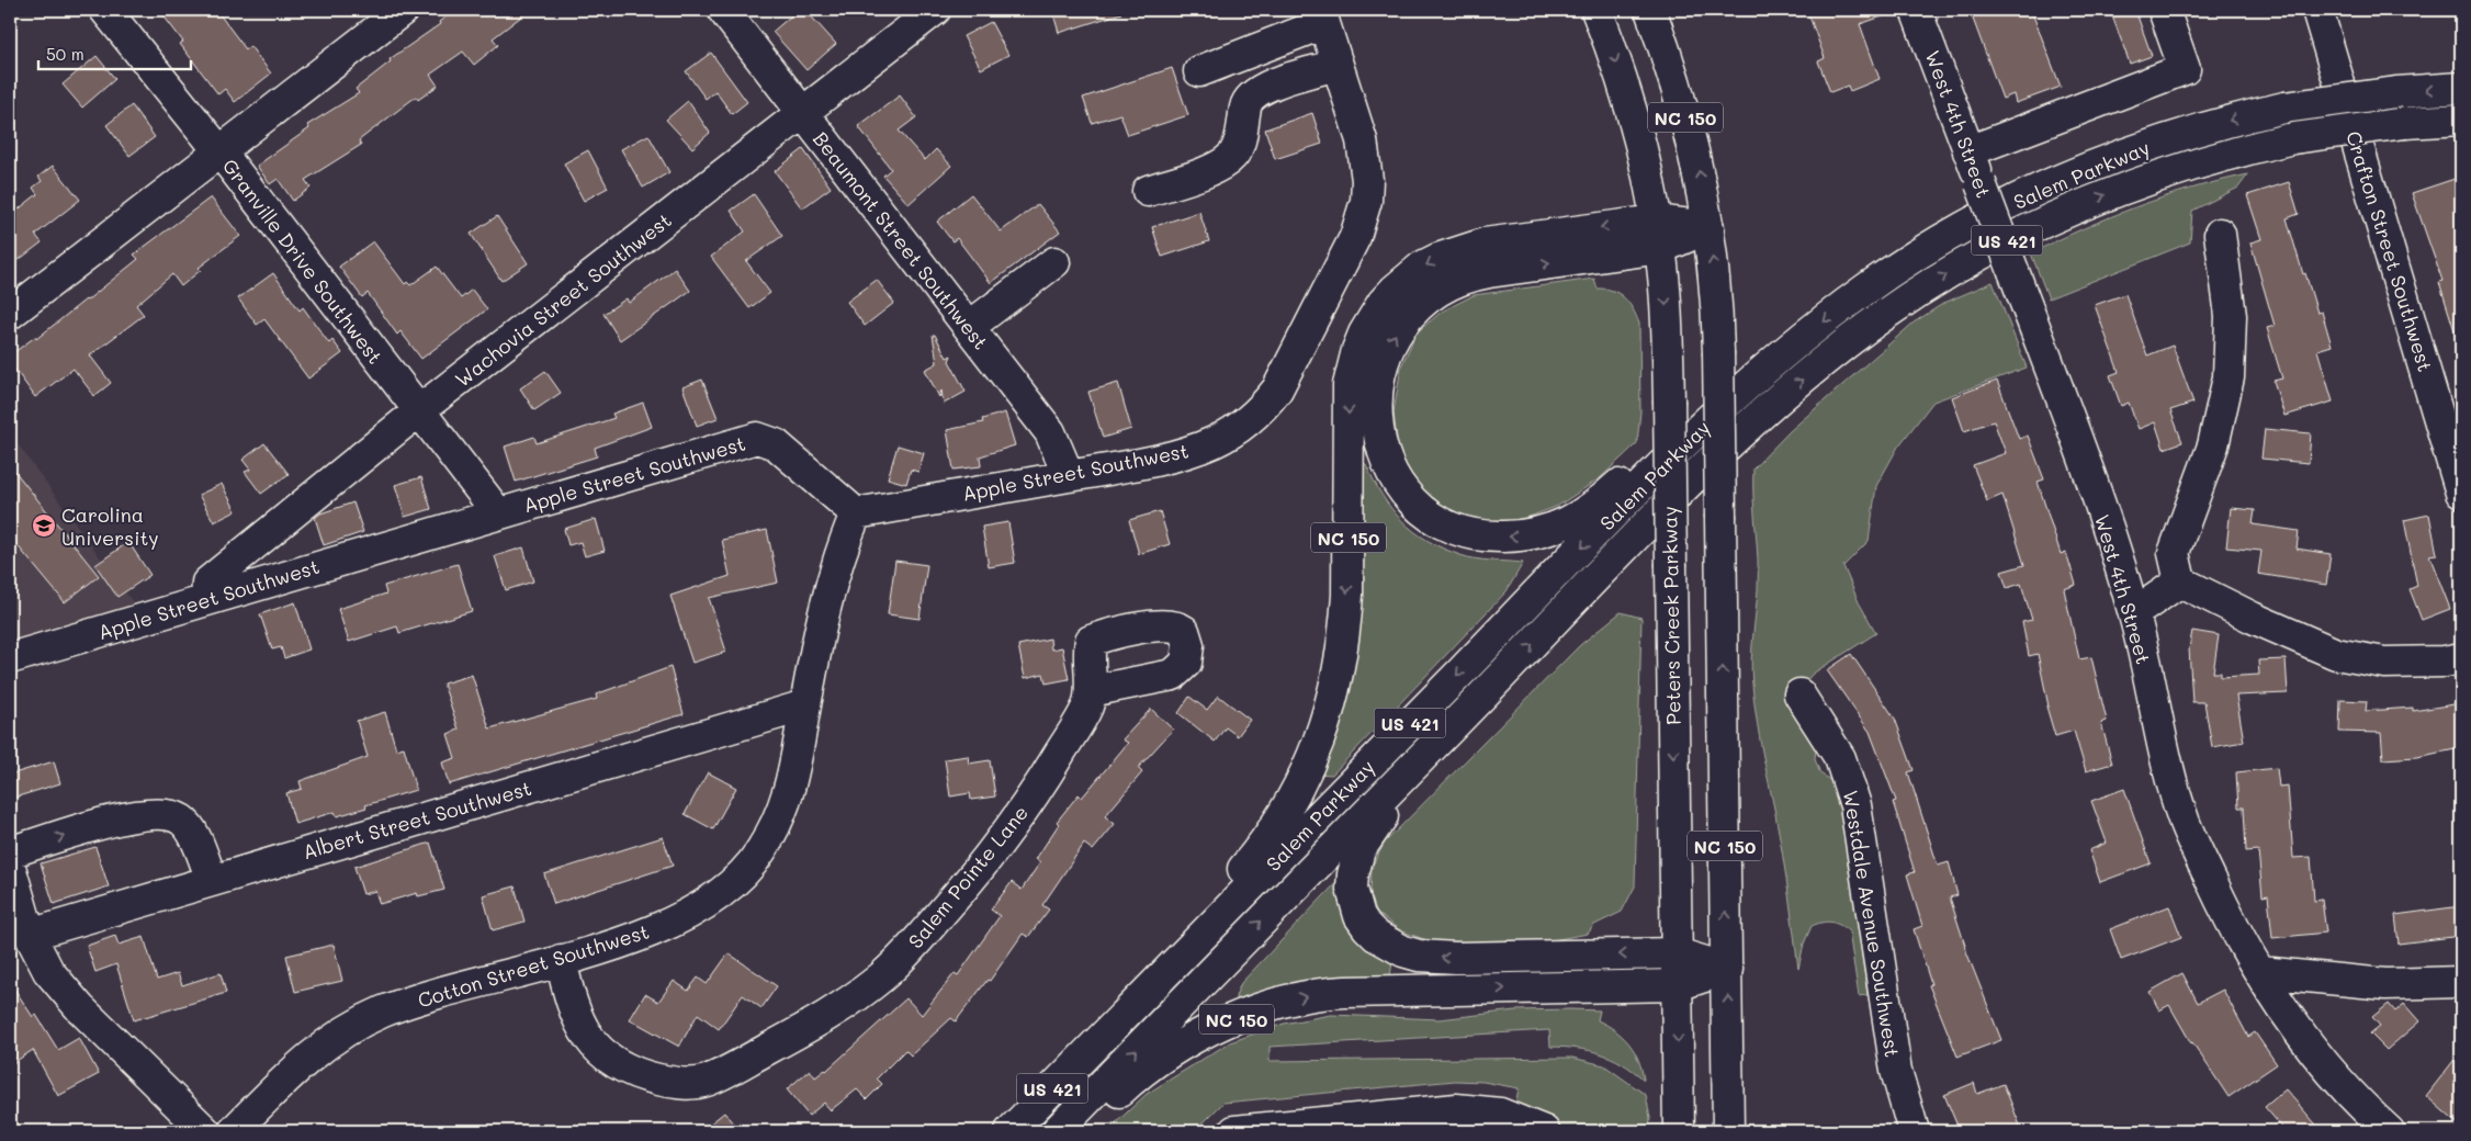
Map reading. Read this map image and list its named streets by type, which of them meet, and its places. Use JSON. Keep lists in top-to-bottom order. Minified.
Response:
{"streets":{"main road":["NC 150","West 4th Street","Salem Parkway","Beaumont Street Southwest","US 421","Crafton Street Southwest","Granville Drive Southwest","Wachovia Street Southwest","Apple Street Southwest","Peters Creek Parkway","Albert Street Southwest","Salem Pointe Lane","Westdale Avenue Southwest","Cotton Street Southwest"]},"crossings":[["NC 150","Salem Parkway"],["NC 150","Peters Creek Parkway"],["Beaumont Street Southwest","Wachovia Street Southwest"],["Beaumont Street Southwest","Apple Street Southwest"],["Granville Drive Southwest","Wachovia Street Southwest"],["Granville Drive Southwest","Apple Street Southwest"],["Wachovia Street Southwest","Apple Street Southwest"],["Apple Street Southwest","Cotton Street Southwest"],["Albert Street Southwest","Cotton Street Southwest"],["Salem Pointe Lane","Cotton Street Southwest"]],"places":{"school or university":["Carolina University"]},"scale_bar":"50 m"}
